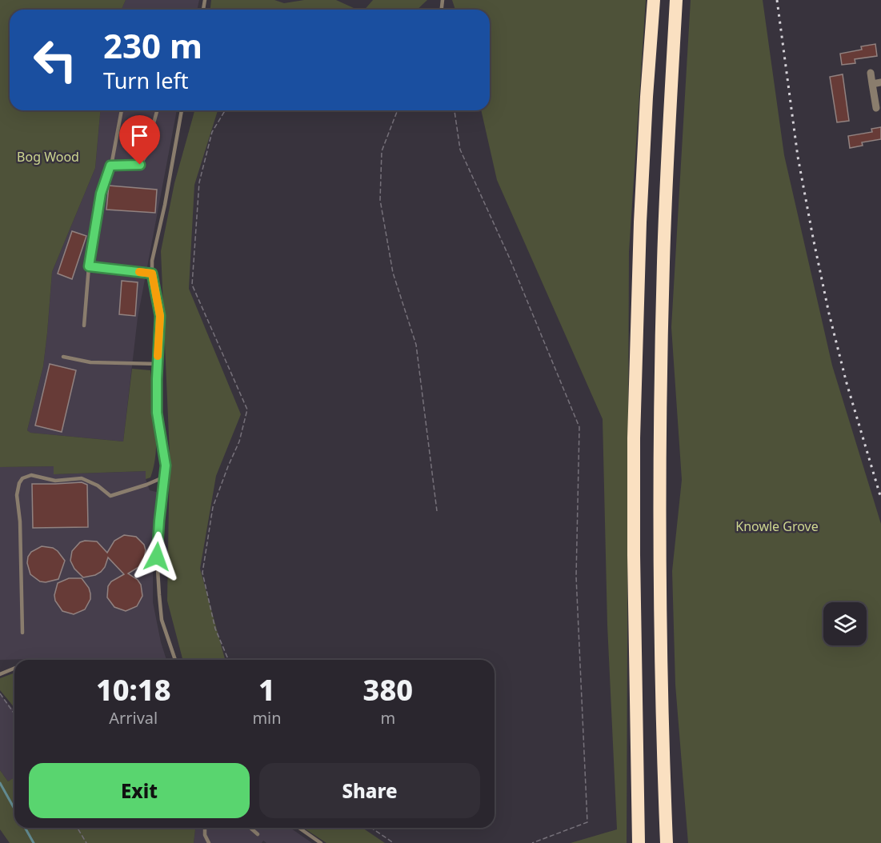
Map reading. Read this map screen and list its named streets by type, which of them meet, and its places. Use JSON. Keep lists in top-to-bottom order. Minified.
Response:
{"parks":["Bog Wood","Knowle Grove"],"page":{"turn":["230 m","Turn left"],"eta":["10:18","Arrival","1","min","380","m"],"buttons":["Exit","Share"]}}
